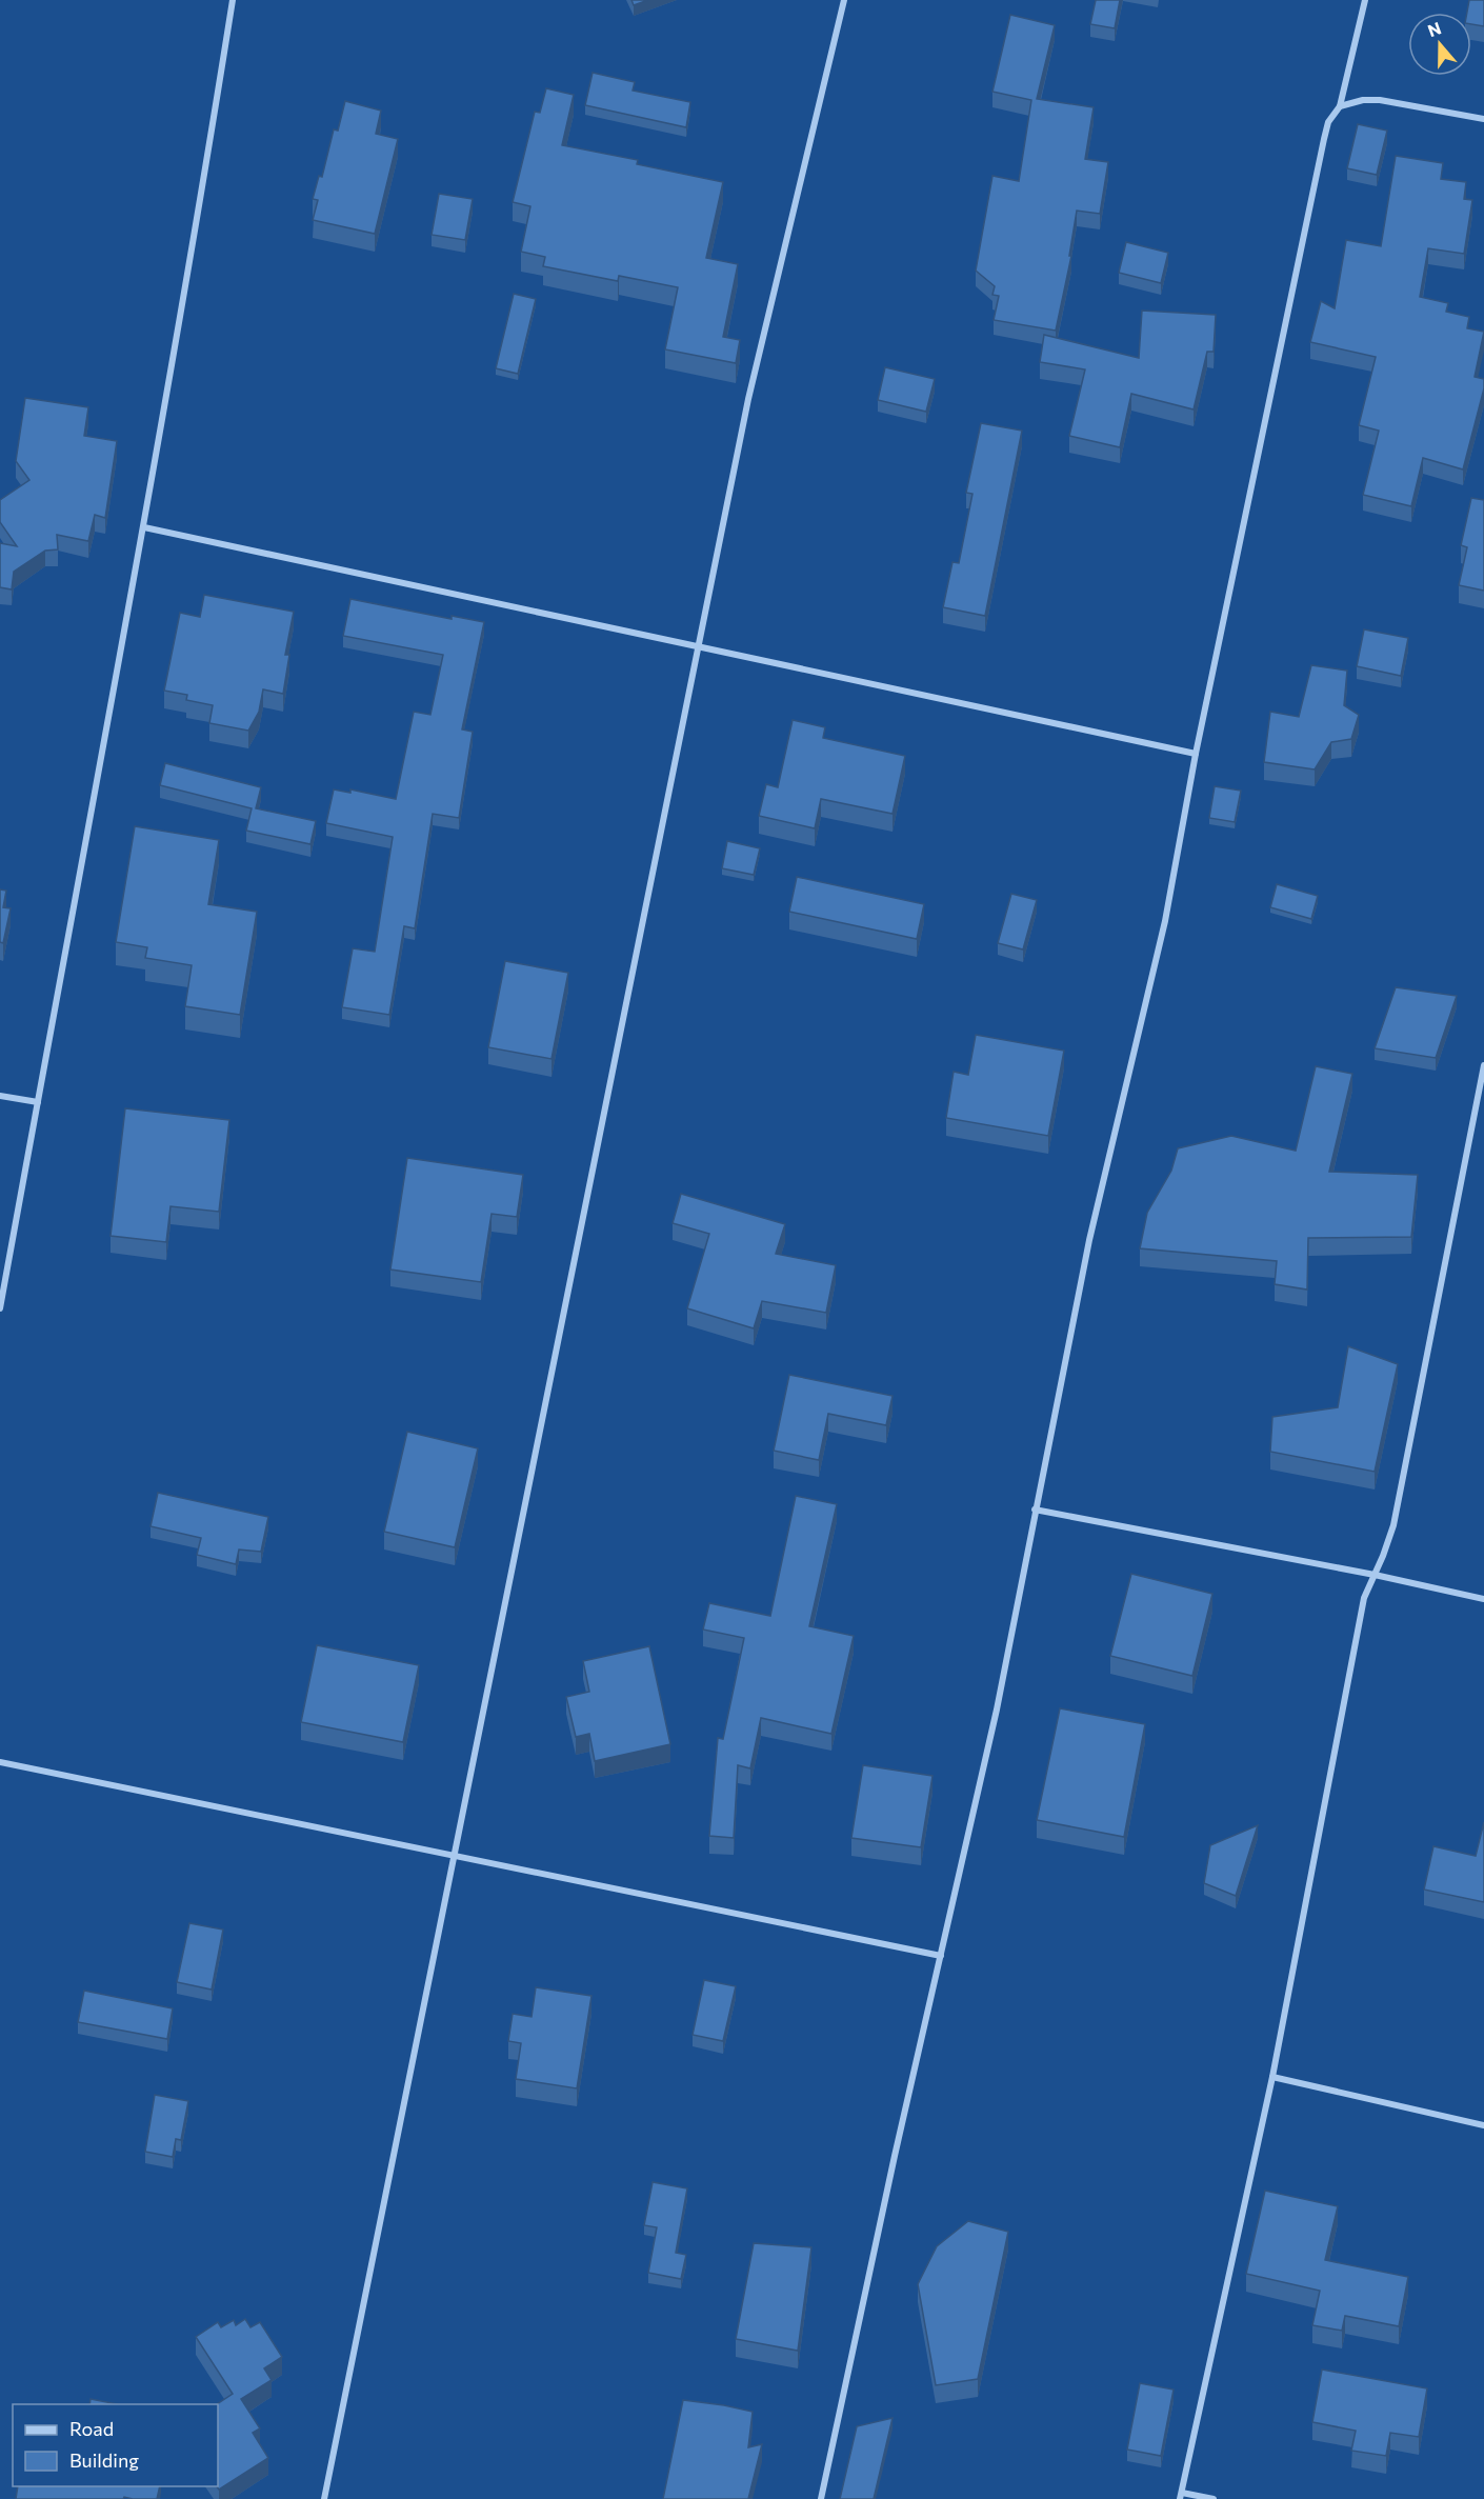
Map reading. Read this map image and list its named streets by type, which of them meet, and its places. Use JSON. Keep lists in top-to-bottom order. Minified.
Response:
{"legend":["Road","Building"],"north":"top"}
